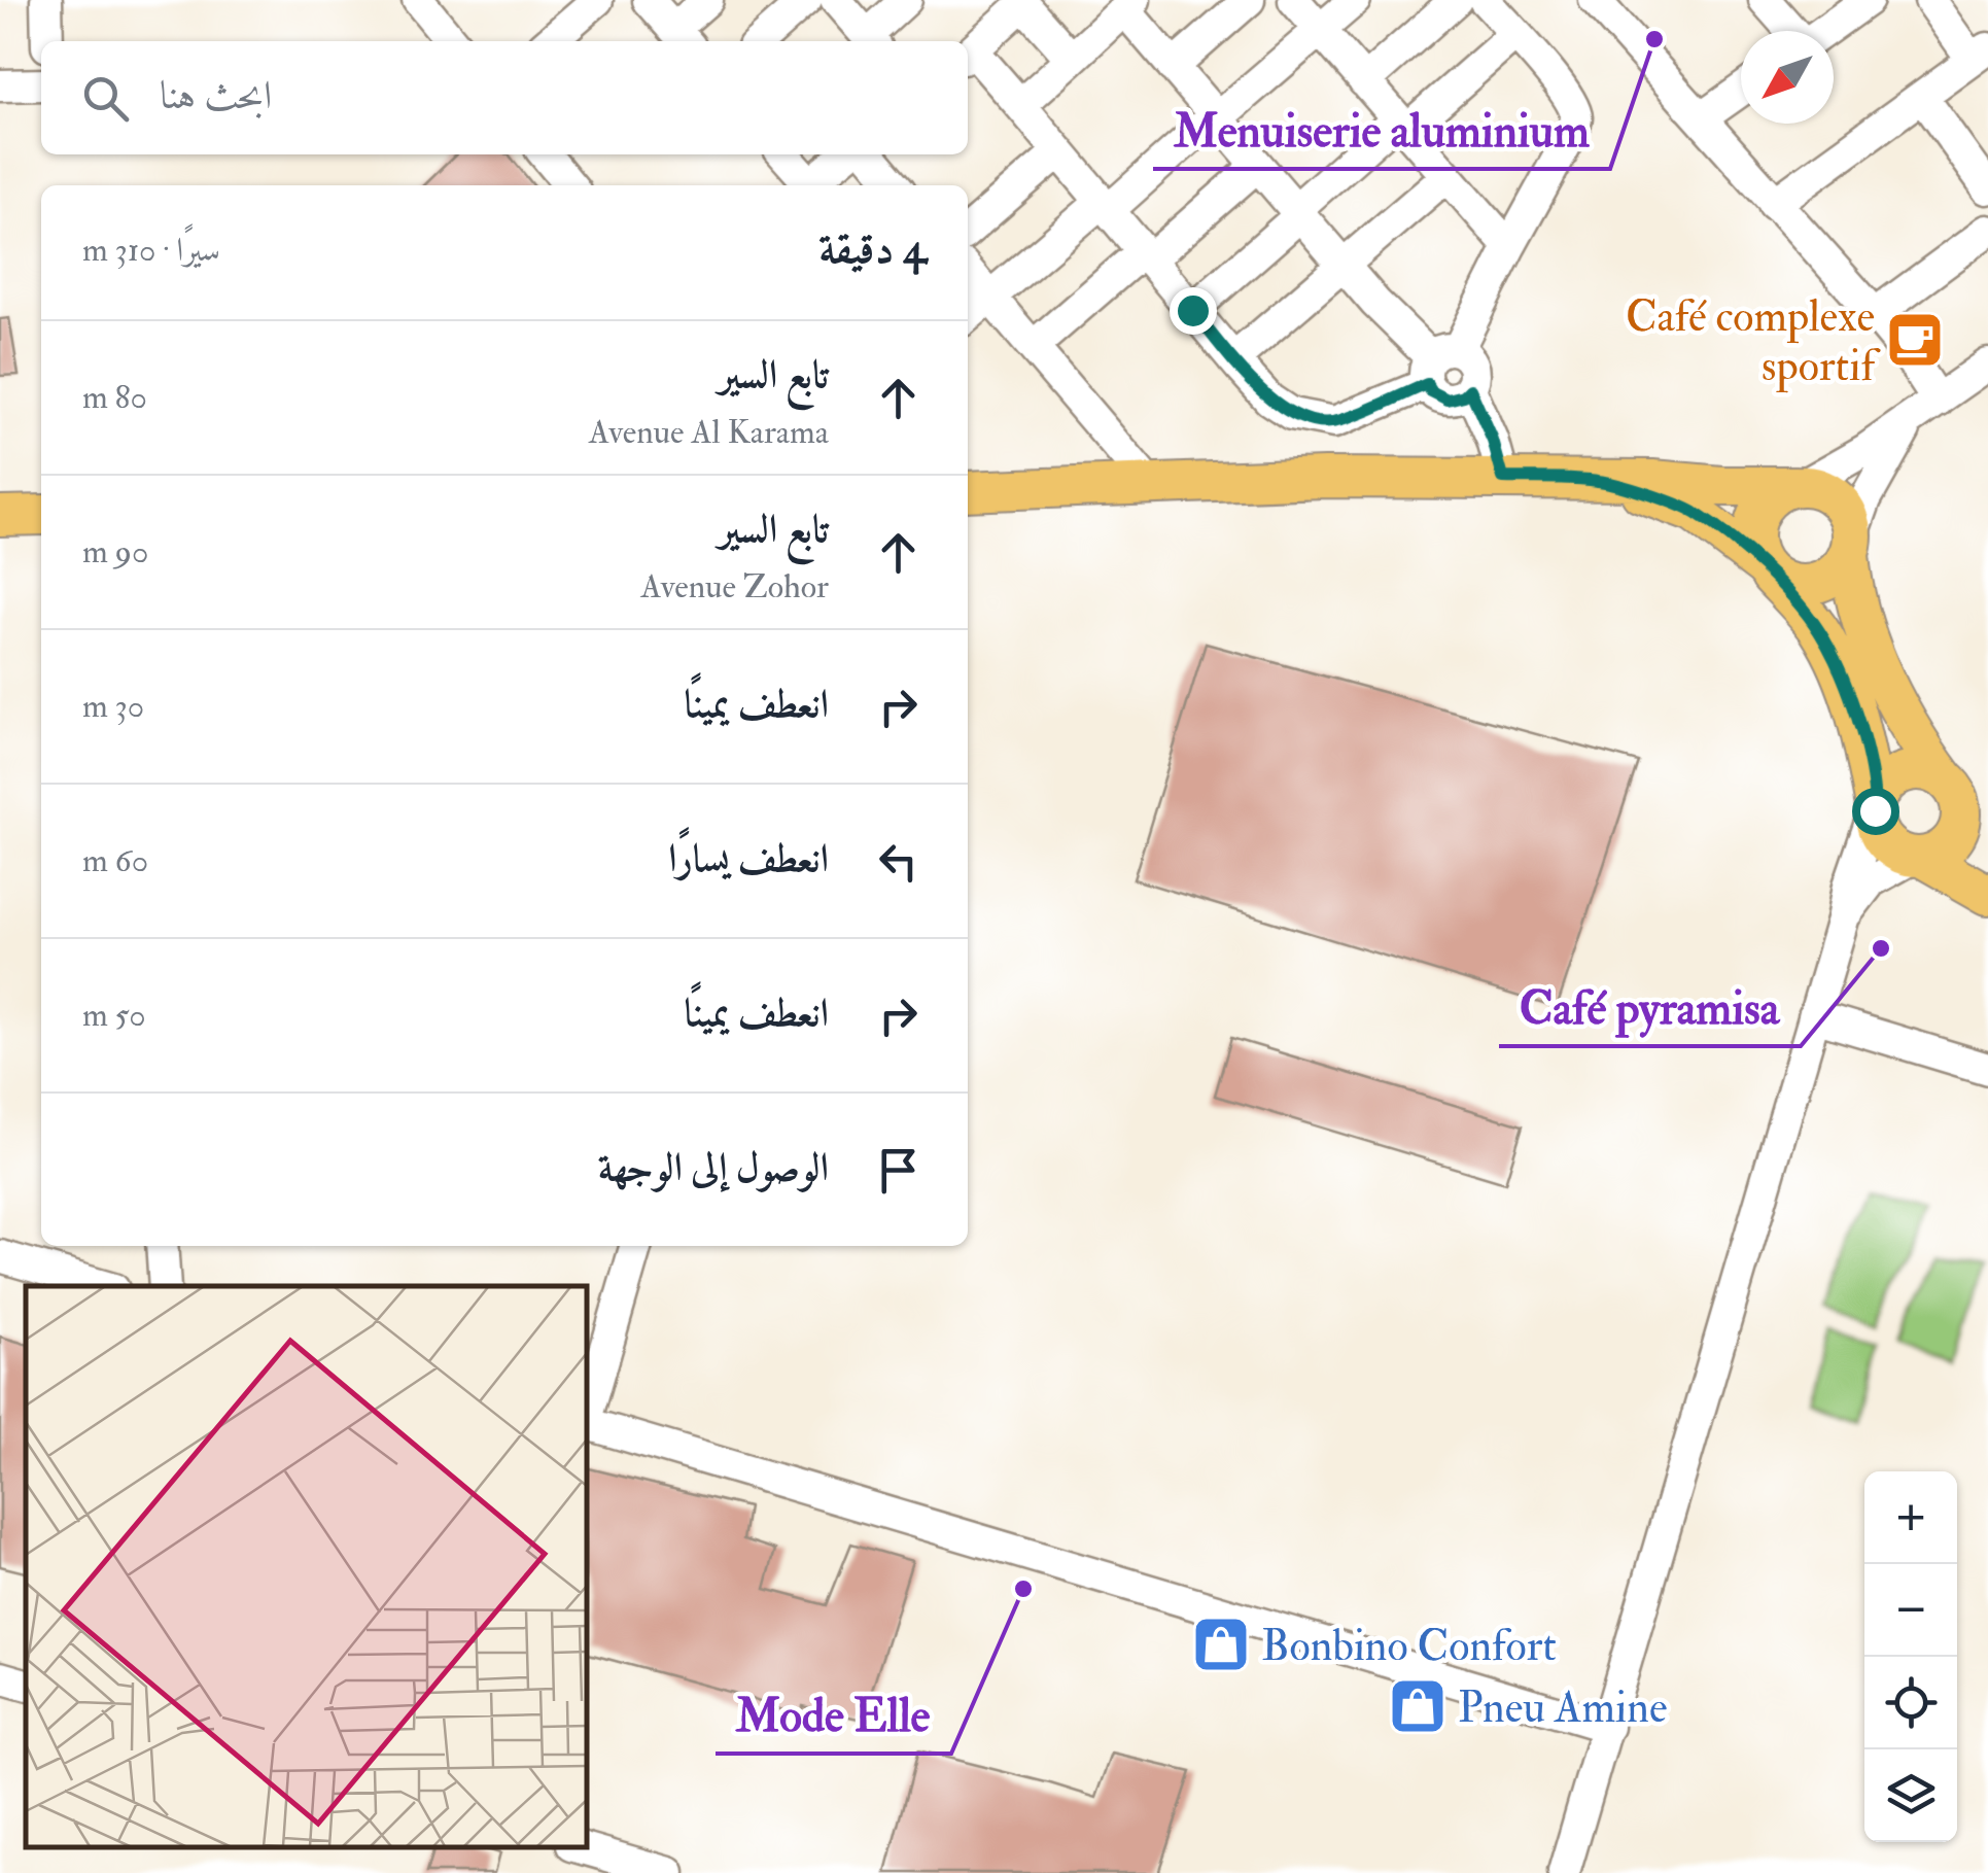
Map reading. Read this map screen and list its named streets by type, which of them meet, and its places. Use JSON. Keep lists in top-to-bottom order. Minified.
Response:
{"places":{"other":["Menuiserie aluminium","Café pyramisa","Mode Elle"],"cafe":["Café complexe sportif"],"shop":["Bonbino Confort","Pneu Amine"]},"north":"bottom left","page":{"search":"ابحث هنا","heading":["4 دقيقة","سيرًا · 310 m"],"list":[["تابع السير","Avenue Al Karama","80 m"],["تابع السير","Avenue Zohor","90 m"],["انعطف يمينًا","30 m"],["انعطف يسارًا","60 m"],["انعطف يمينًا","50 m"],"الوصول إلى الوجهة"],"map_buttons":["+","−"]}}
